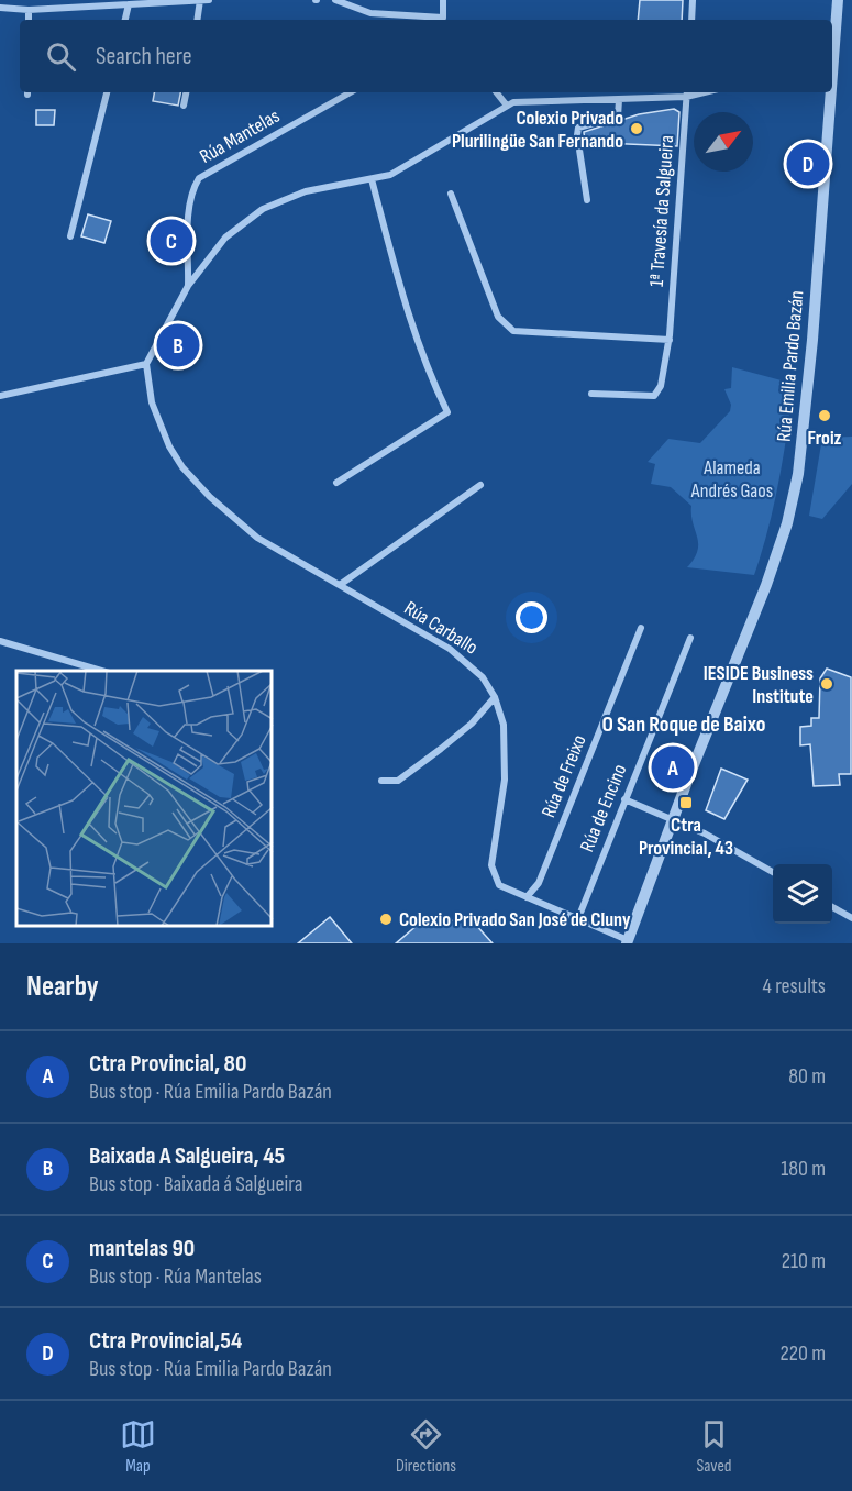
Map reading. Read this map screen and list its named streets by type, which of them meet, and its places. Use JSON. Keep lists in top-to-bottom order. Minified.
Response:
{"streets":{"street":["Rúa Mantelas","1ª Travesía da Salgueira","Rúa Emilia Pardo Bazán","Rúa Carballo","Rúa de Freixo","Rúa de Encino"]},"crossings":[["Rúa Emilia Pardo Bazán","Rúa Carballo"],["Rúa Carballo","Rúa de Freixo"],["Rúa Carballo","Rúa de Encino"]],"districts":["O San Roque de Baixo"],"parks":["Alameda Andrés Gaos"],"places":{"other":["Colexio Privado Plurilingüe San Fernando","Froiz","IESIDE Business Institute","Colexio Privado San José de Cluny"],"transit":["Ctra Provincial, 43"]},"north":"top right","page":{"search":"Search here","pins":["D","C","B","A"],"heading":["Nearby","4 results"],"list":[{"mark":"A","name":"Ctra Provincial, 80","note":"Bus stop · Rúa Emilia Pardo Bazán","value":"80 m"},{"mark":"B","name":"Baixada A Salgueira, 45","note":"Bus stop · Baixada á Salgueira","value":"180 m"},{"mark":"C","name":"mantelas 90","note":"Bus stop · Rúa Mantelas","value":"210 m"},{"mark":"D","name":"Ctra Provincial,54","note":"Bus stop · Rúa Emilia Pardo Bazán","value":"220 m"}],"nav":["Map","Directions","Saved"]}}
